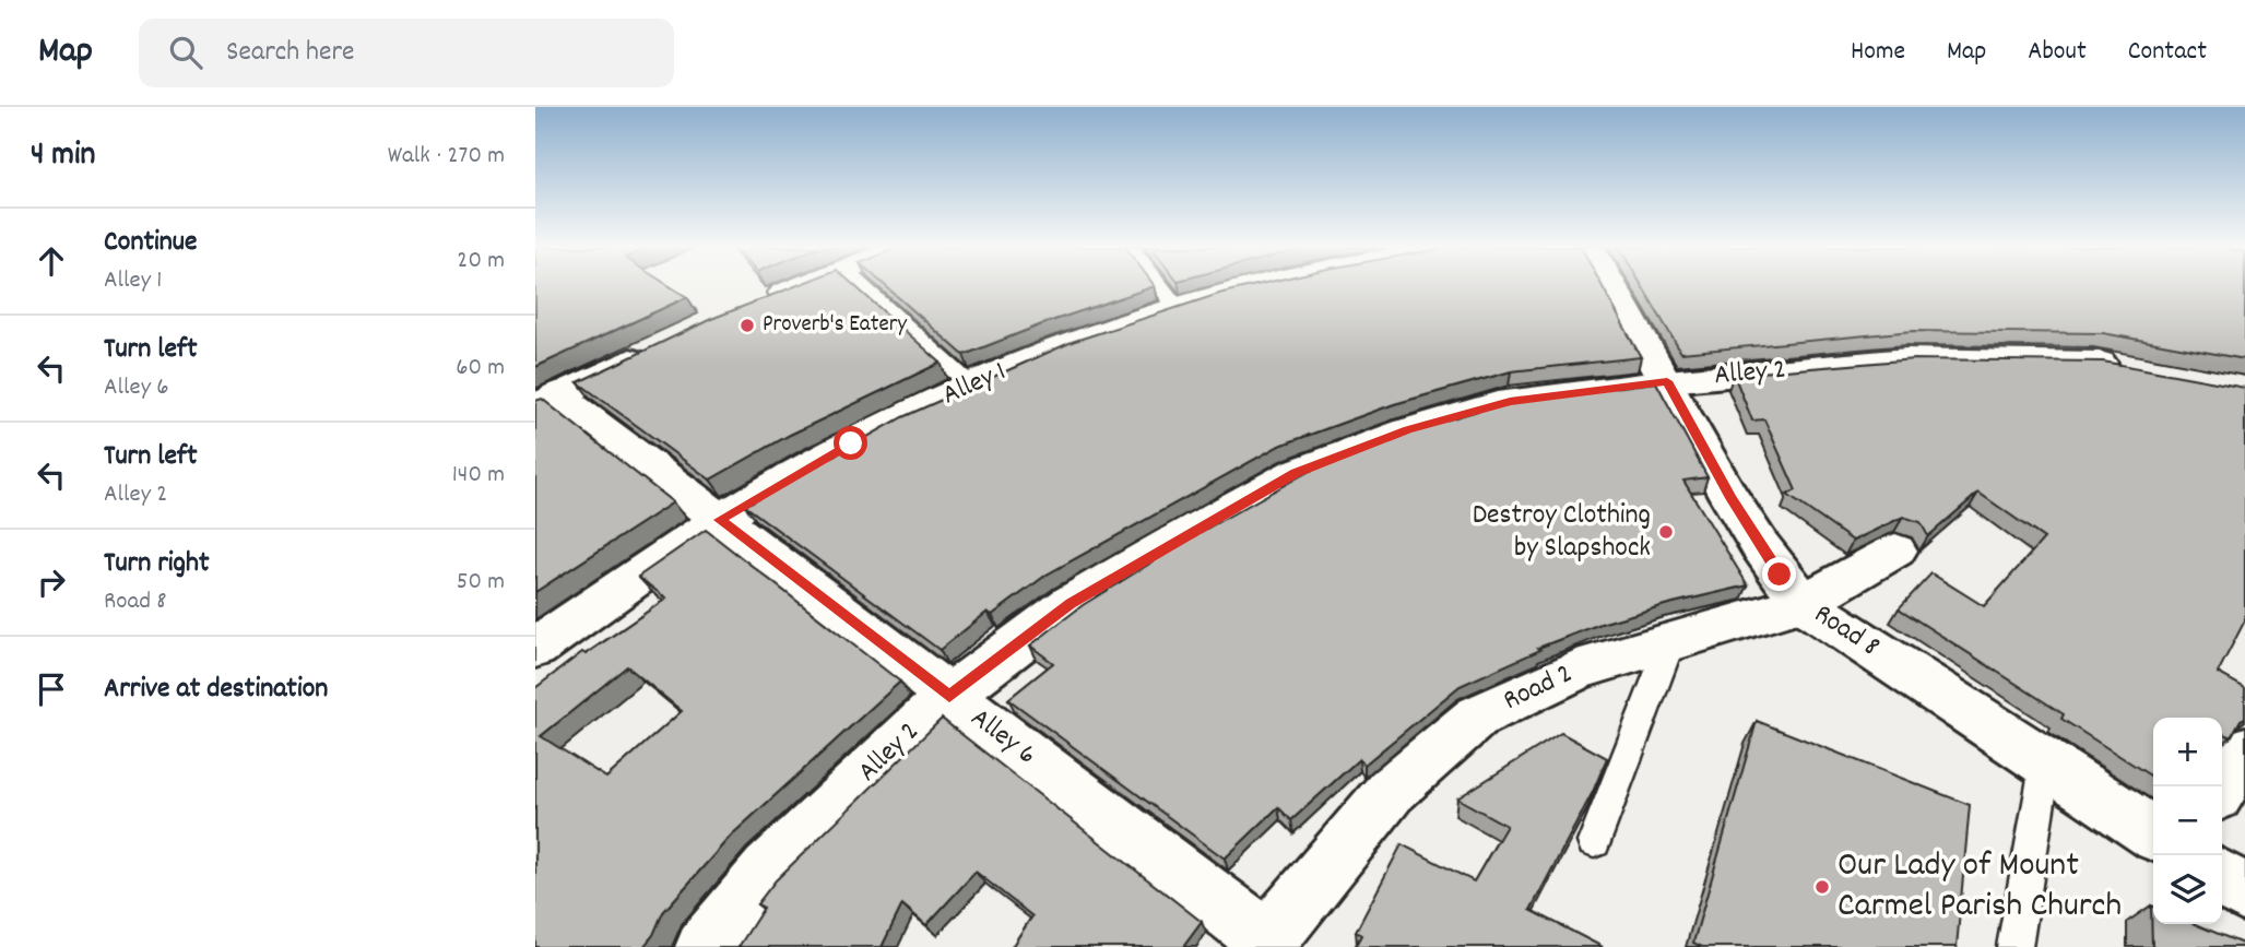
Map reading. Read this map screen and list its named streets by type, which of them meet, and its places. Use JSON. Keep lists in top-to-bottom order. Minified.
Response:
{"streets":{"street":["Alley 2","Alley 1","Road 8","Road 2","Alley 6"]},"crossings":[["Alley 2","Road 8"],["Alley 2","Alley 6"],["Alley 1","Alley 6"],["Road 8","Road 2"],["Road 2","Alley 6"]],"places":["Proverb's Eatery","Destroy Clothing by Slapshock","Our Lady of Mount Carmel Parish Church"],"page":{"header":"Map","search":"Search here","nav":["Home","Map","About","Contact"],"heading":["4 min","Walk · 270 m"],"list":[["Continue","Alley 1","20 m"],["Turn left","Alley 6","60 m"],["Turn left","Alley 2","140 m"],["Turn right","Road 8","50 m"],"Arrive at destination"],"map_buttons":["+","−"]}}
